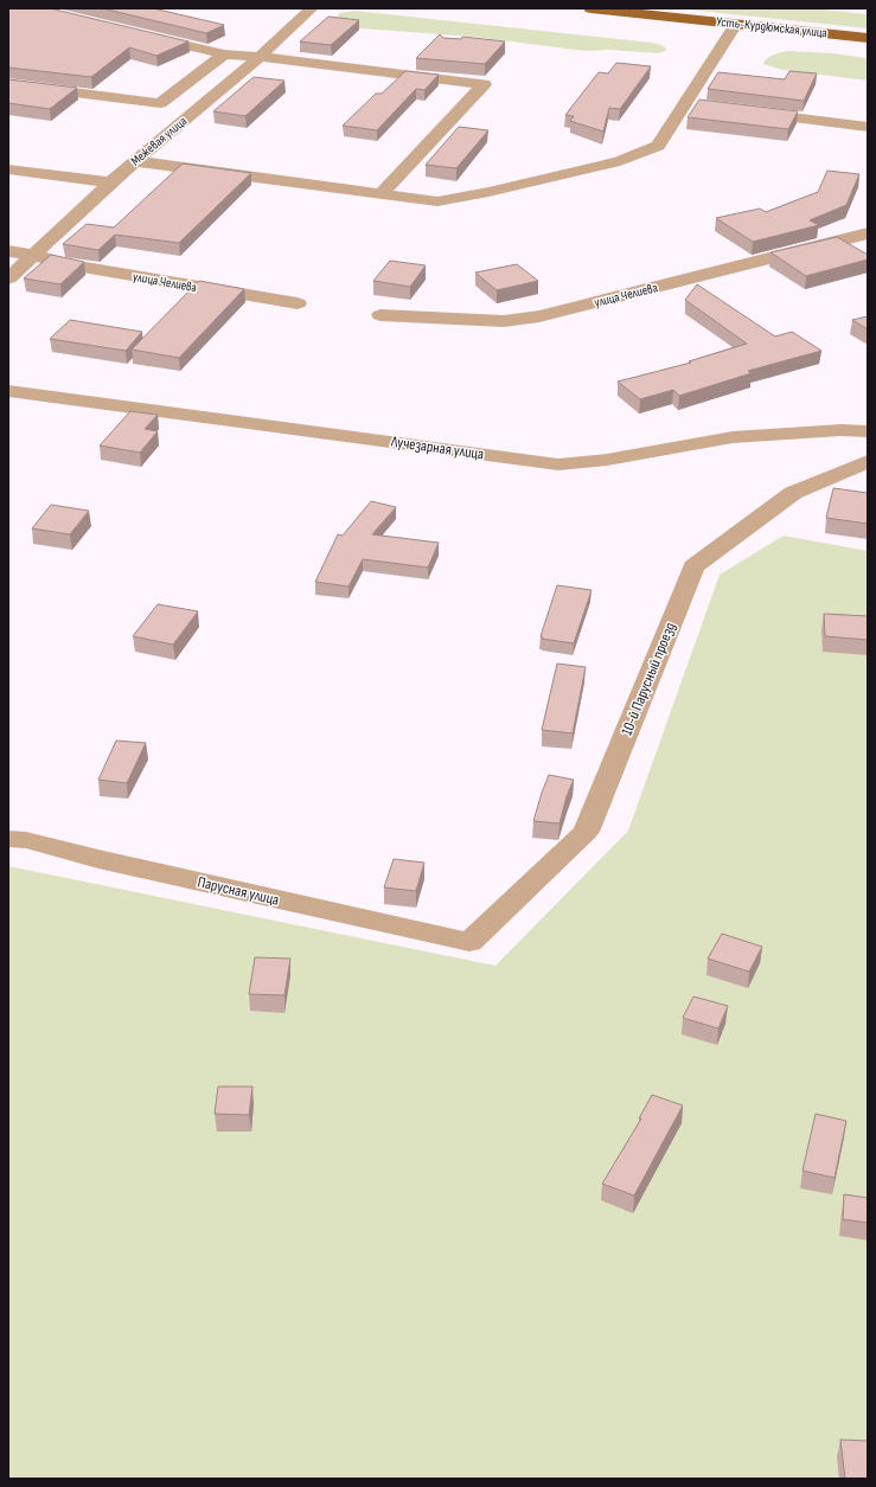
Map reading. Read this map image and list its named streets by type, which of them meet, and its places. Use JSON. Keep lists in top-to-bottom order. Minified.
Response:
{"streets":{"main road":["Усть-Курдюмская улица"],"street":["Межевая улица","улица Челиева","Лучезарная улица","10-й Парусный проезд","Парусная улица"]},"crossings":[["Межевая улица","улица Челиева"],["10-й Парусный проезд","Парусная улица"]]}
